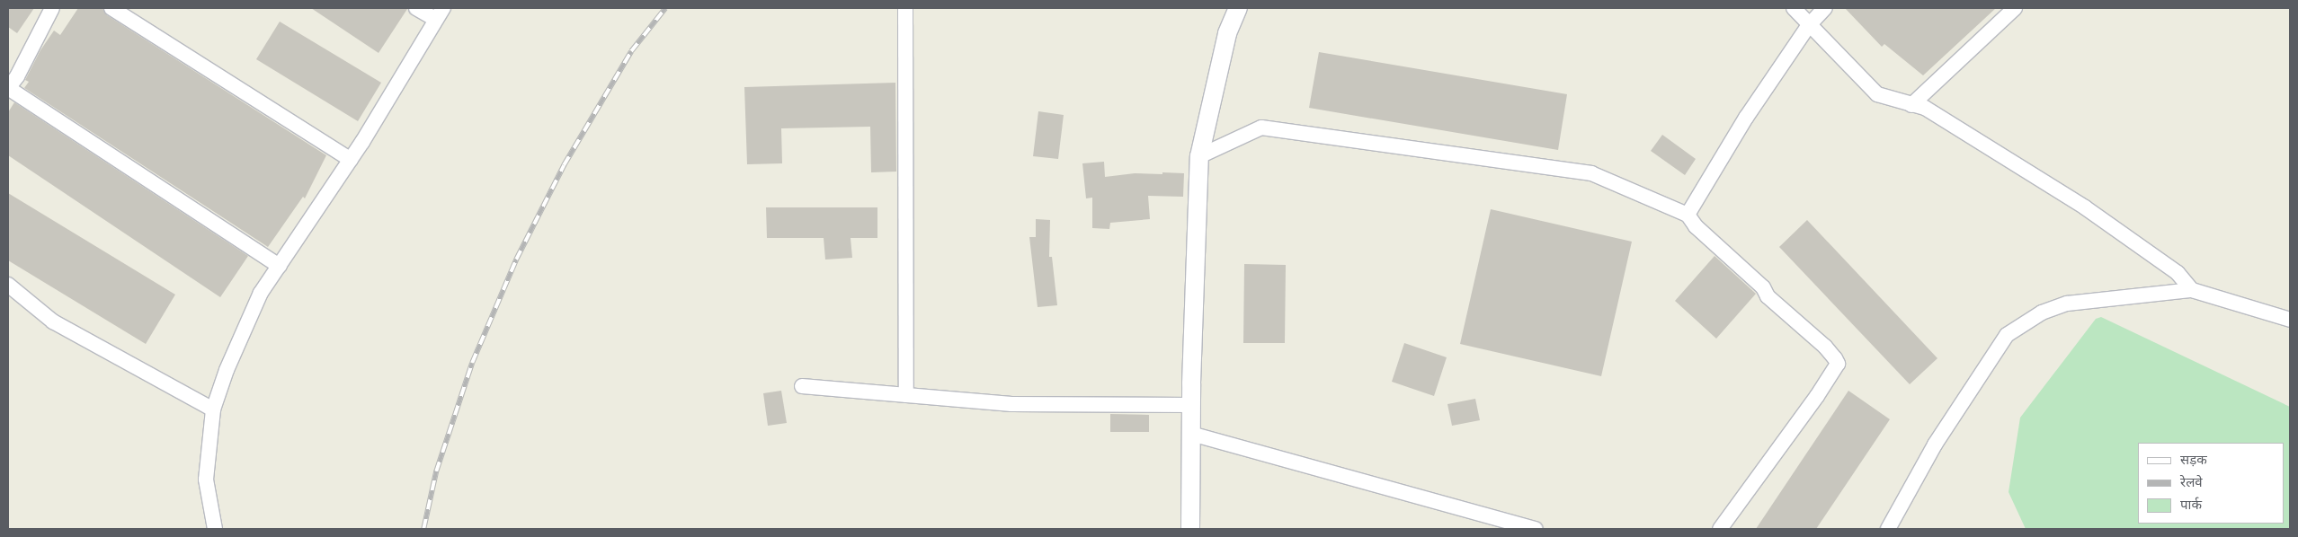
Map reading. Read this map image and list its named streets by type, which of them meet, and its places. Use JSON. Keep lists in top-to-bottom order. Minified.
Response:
{"legend":["सड़क","रेलवे","पार्क"]}
